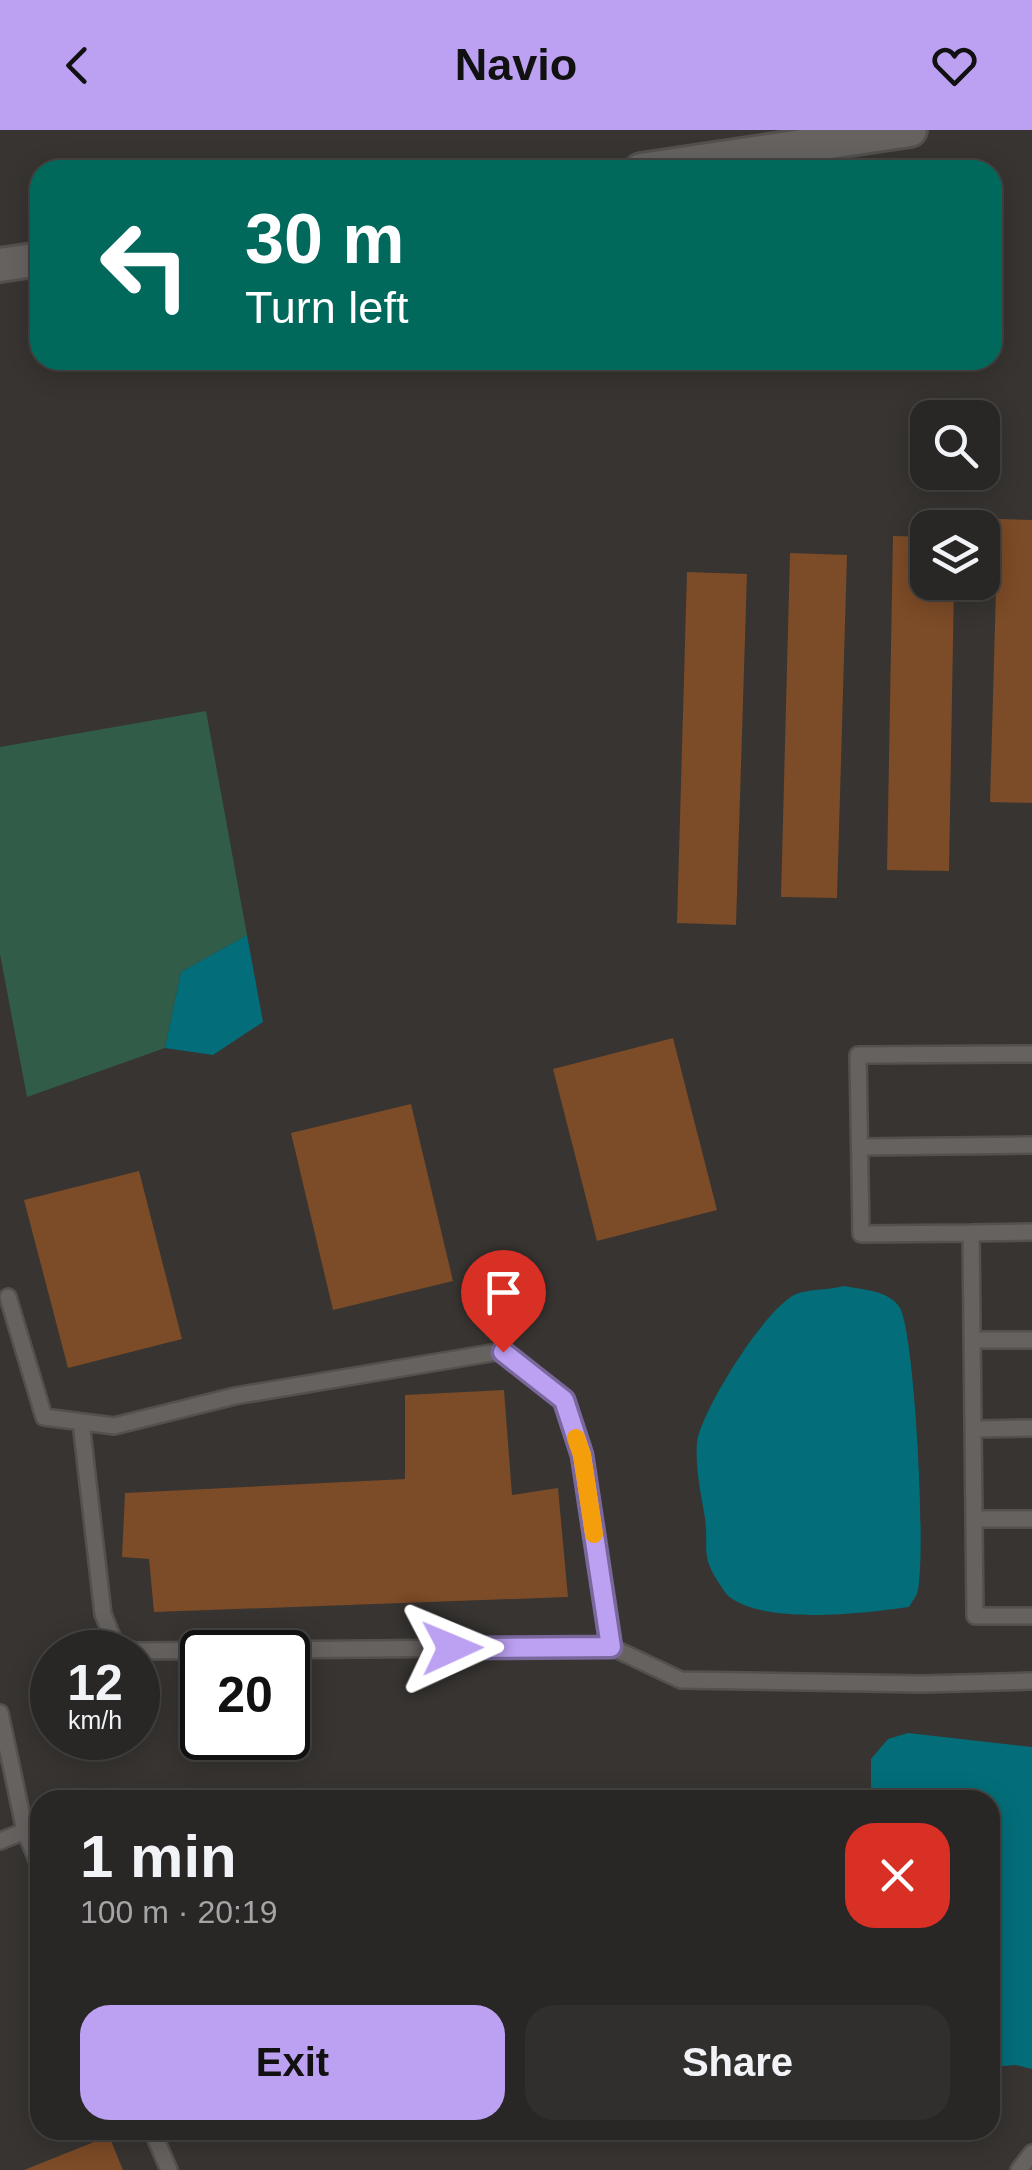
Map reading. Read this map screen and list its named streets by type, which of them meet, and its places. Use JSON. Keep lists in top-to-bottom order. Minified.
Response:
{"page":{"header":"Navio","turn":["30 m","Turn left"],"speed":"12 km/h","limit":"20","heading":["1 min","100 m · 20:19"],"buttons":["Exit","Share"]}}
